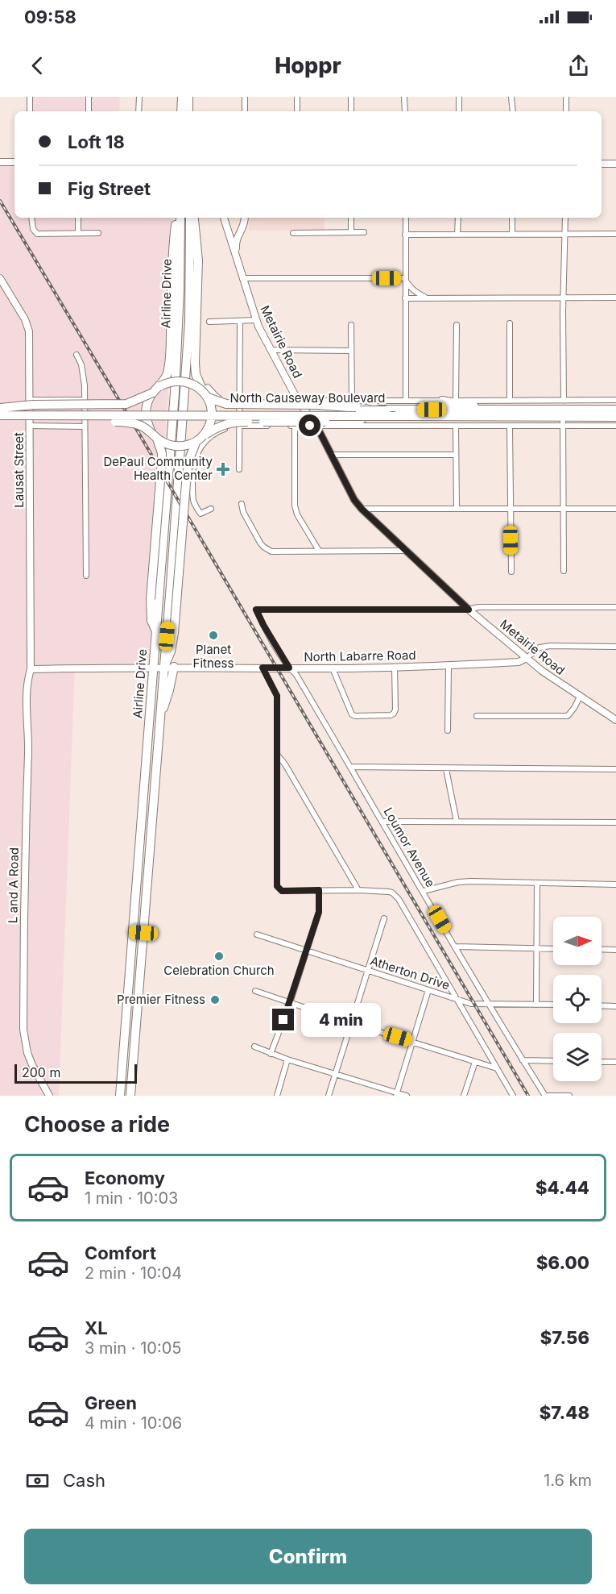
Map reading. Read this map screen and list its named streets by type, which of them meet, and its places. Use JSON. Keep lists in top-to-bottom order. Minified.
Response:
{"streets":{"highway":["Airline Drive","North Causeway Boulevard"],"street":["Metairie Road","Lausat Street","North Labarre Road","Loumor Avenue","L and A Road","Atherton Drive"]},"crossings":[["Airline Drive","North Labarre Road"],["Metairie Road","North Causeway Boulevard"],["Metairie Road","North Labarre Road"],["Metairie Road","Loumor Avenue"],["Lausat Street","North Labarre Road"],["Lausat Street","L and A Road"],["North Labarre Road","Loumor Avenue"],["North Labarre Road","L and A Road"],["Loumor Avenue","Atherton Drive"]],"places":{"health":["DePaul Community Health Center"],"other":["Planet Fitness","Celebration Church","Premier Fitness"]},"scale_bar":"200 m","north":"right","page":{"status":"09:58","header":"Hoppr","banner":["Loft 18","Fig Street"],"bubble":"4 min","scale":"200 m","heading":"Choose a ride","list":[{"name":"Economy","note":"1 min · 10:03","value":"$4.44"},{"name":"Comfort","note":"2 min · 10:04","value":"$6.00"},{"name":"XL","note":"3 min · 10:05","value":"$7.56"},{"name":"Green","note":"4 min · 10:06","value":"$7.48"}],"pay":["Cash","1.6 km"],"buttons":"Confirm"}}
